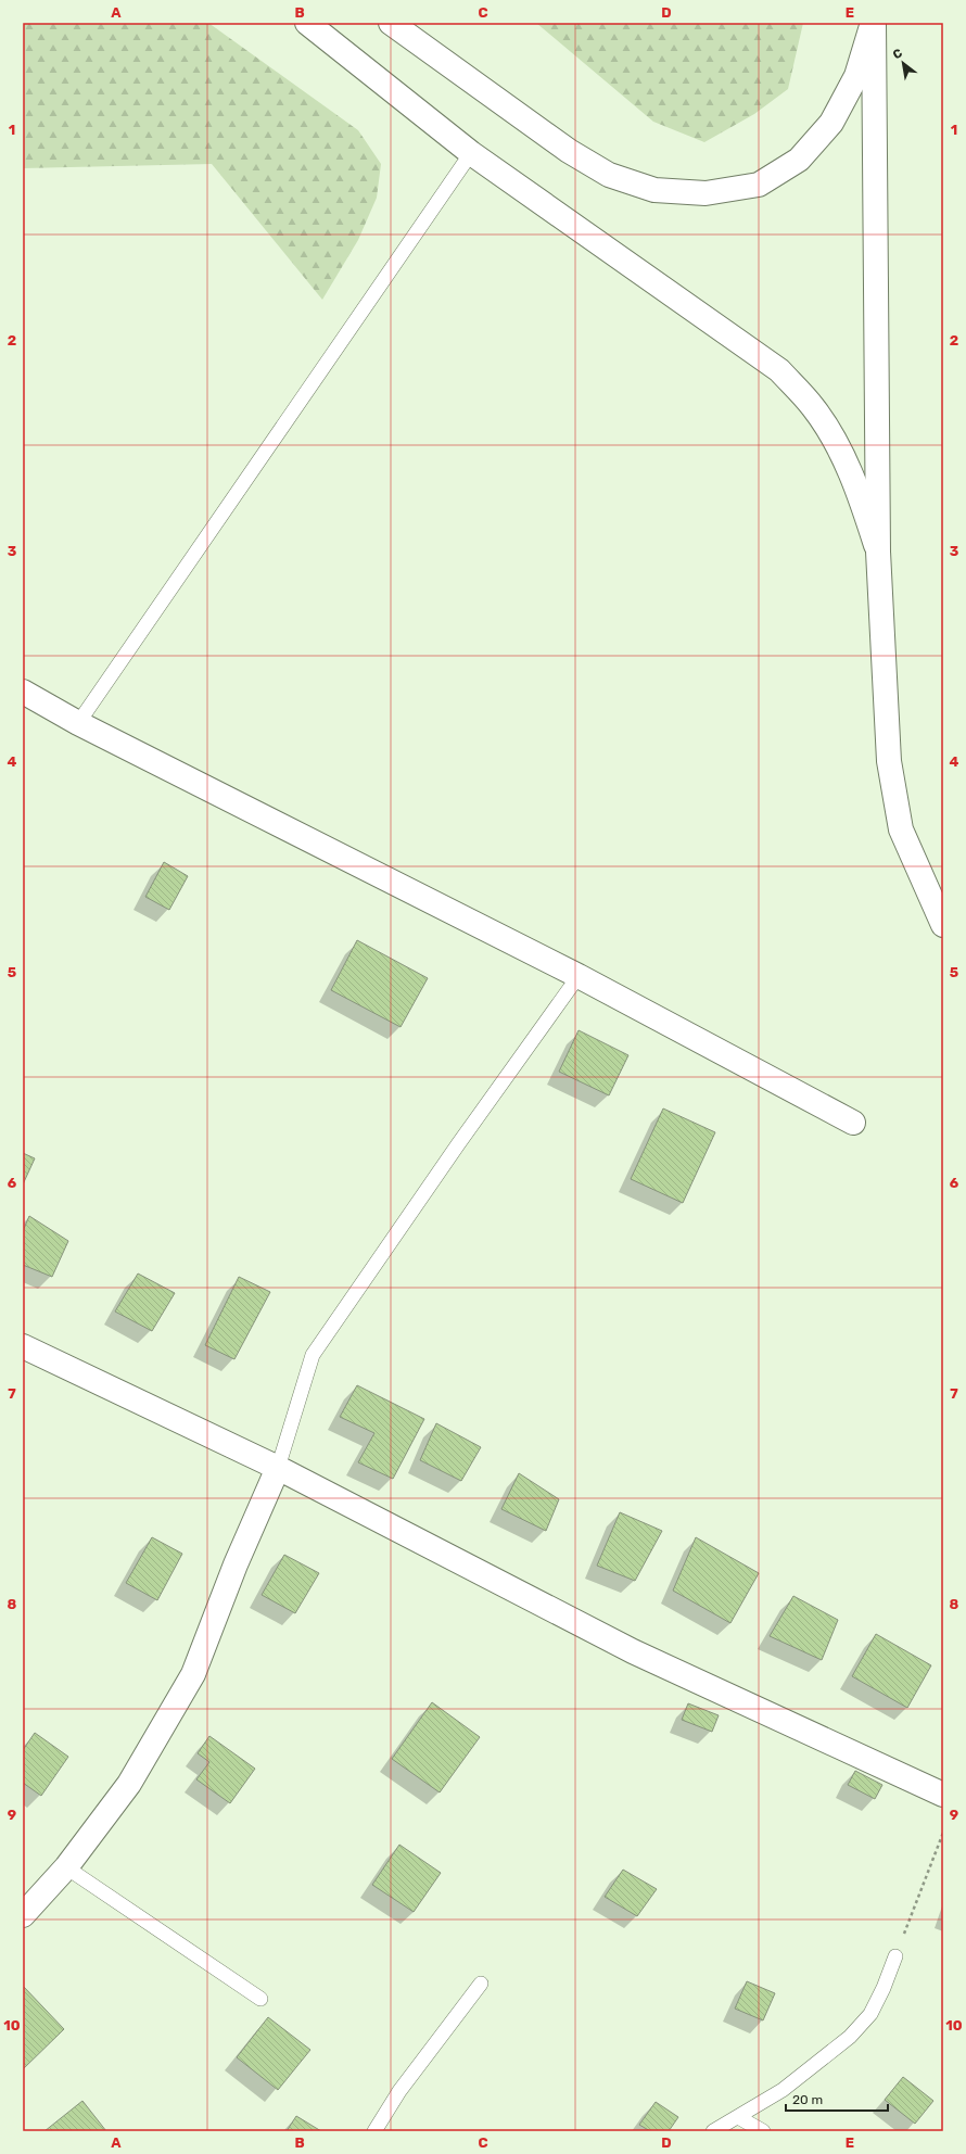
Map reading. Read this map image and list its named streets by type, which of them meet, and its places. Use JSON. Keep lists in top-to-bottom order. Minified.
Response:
{"scale_bar":"20 m","north":"top left","grid":{"columns":["A","B","C","D","E"],"rows":["1","2","3","4","5","6","7","8","9","10"]}}
